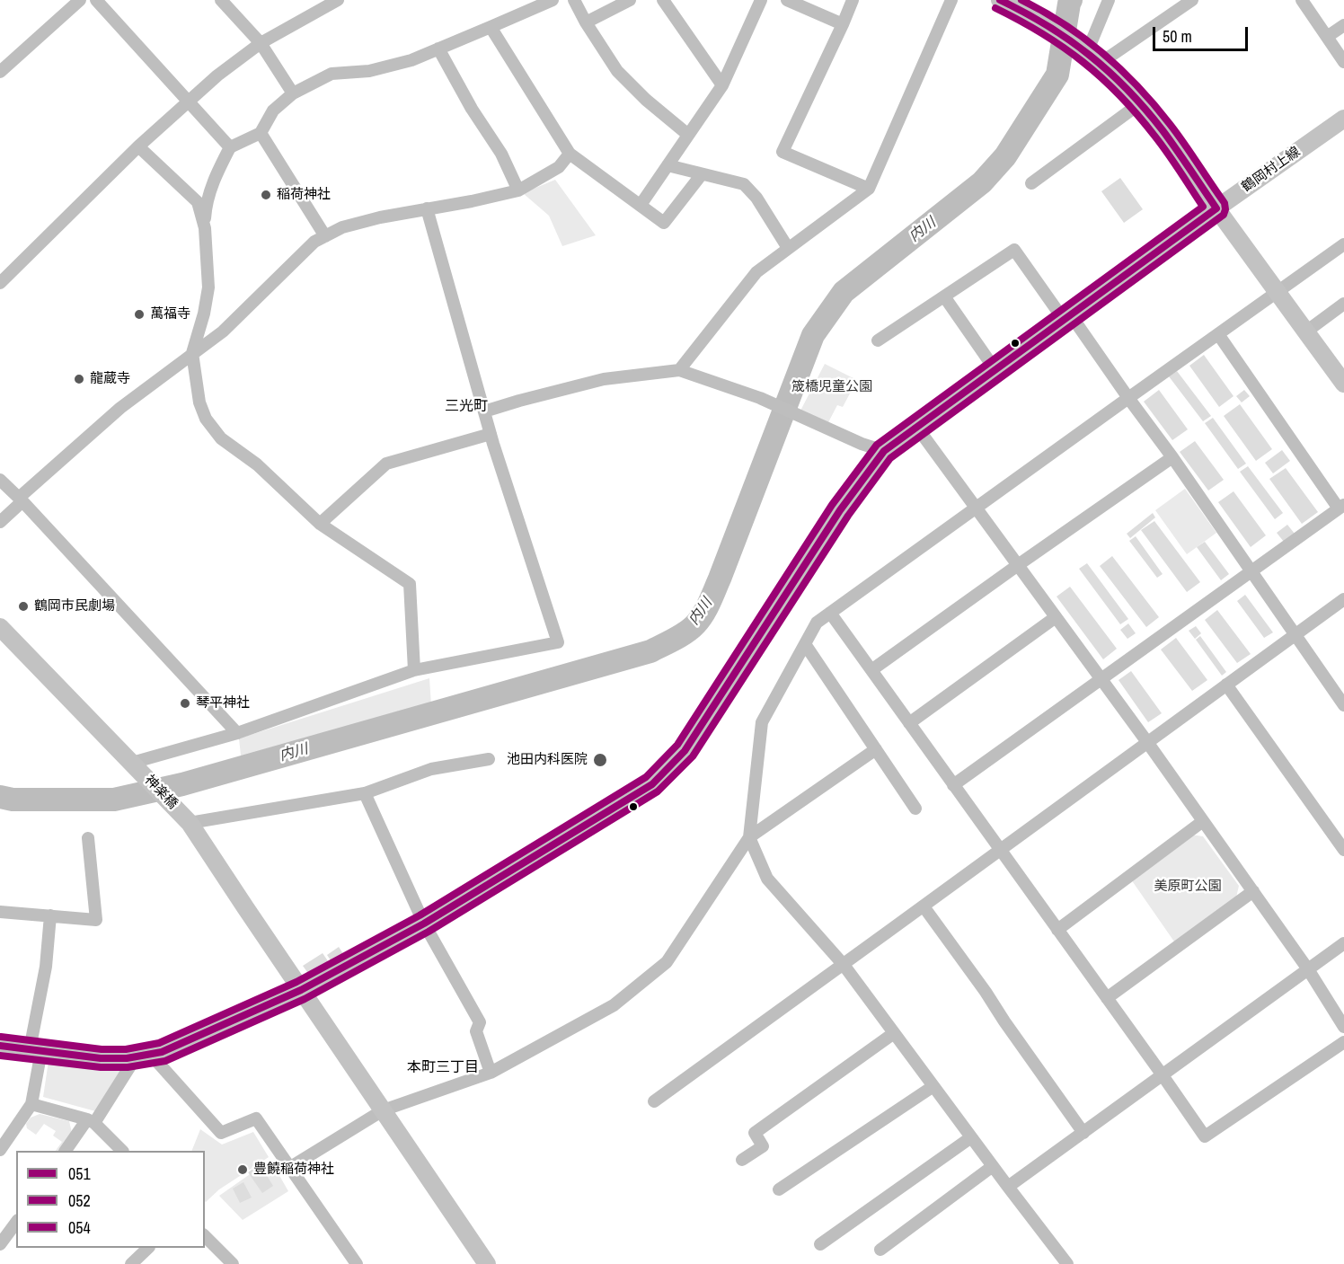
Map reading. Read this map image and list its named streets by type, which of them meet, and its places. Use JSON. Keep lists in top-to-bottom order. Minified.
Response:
{"streets":{"main road":["鶴岡村上線","神楽橋"]},"crossings":[["鶴岡村上線","神楽橋"]],"districts":["三光町","本町三丁目"],"water":["内川"],"parks":["筬橋児童公園","美原町公園"],"places":["稲荷神社","萬福寺","龍蔵寺","鶴岡市民劇場","琴平神社","池田内科医院","豊饒稲荷神社"],"lines":["transit line 051","transit line 052","transit line 054"],"legend":["051","052","054"],"scale_bar":"50 m"}
